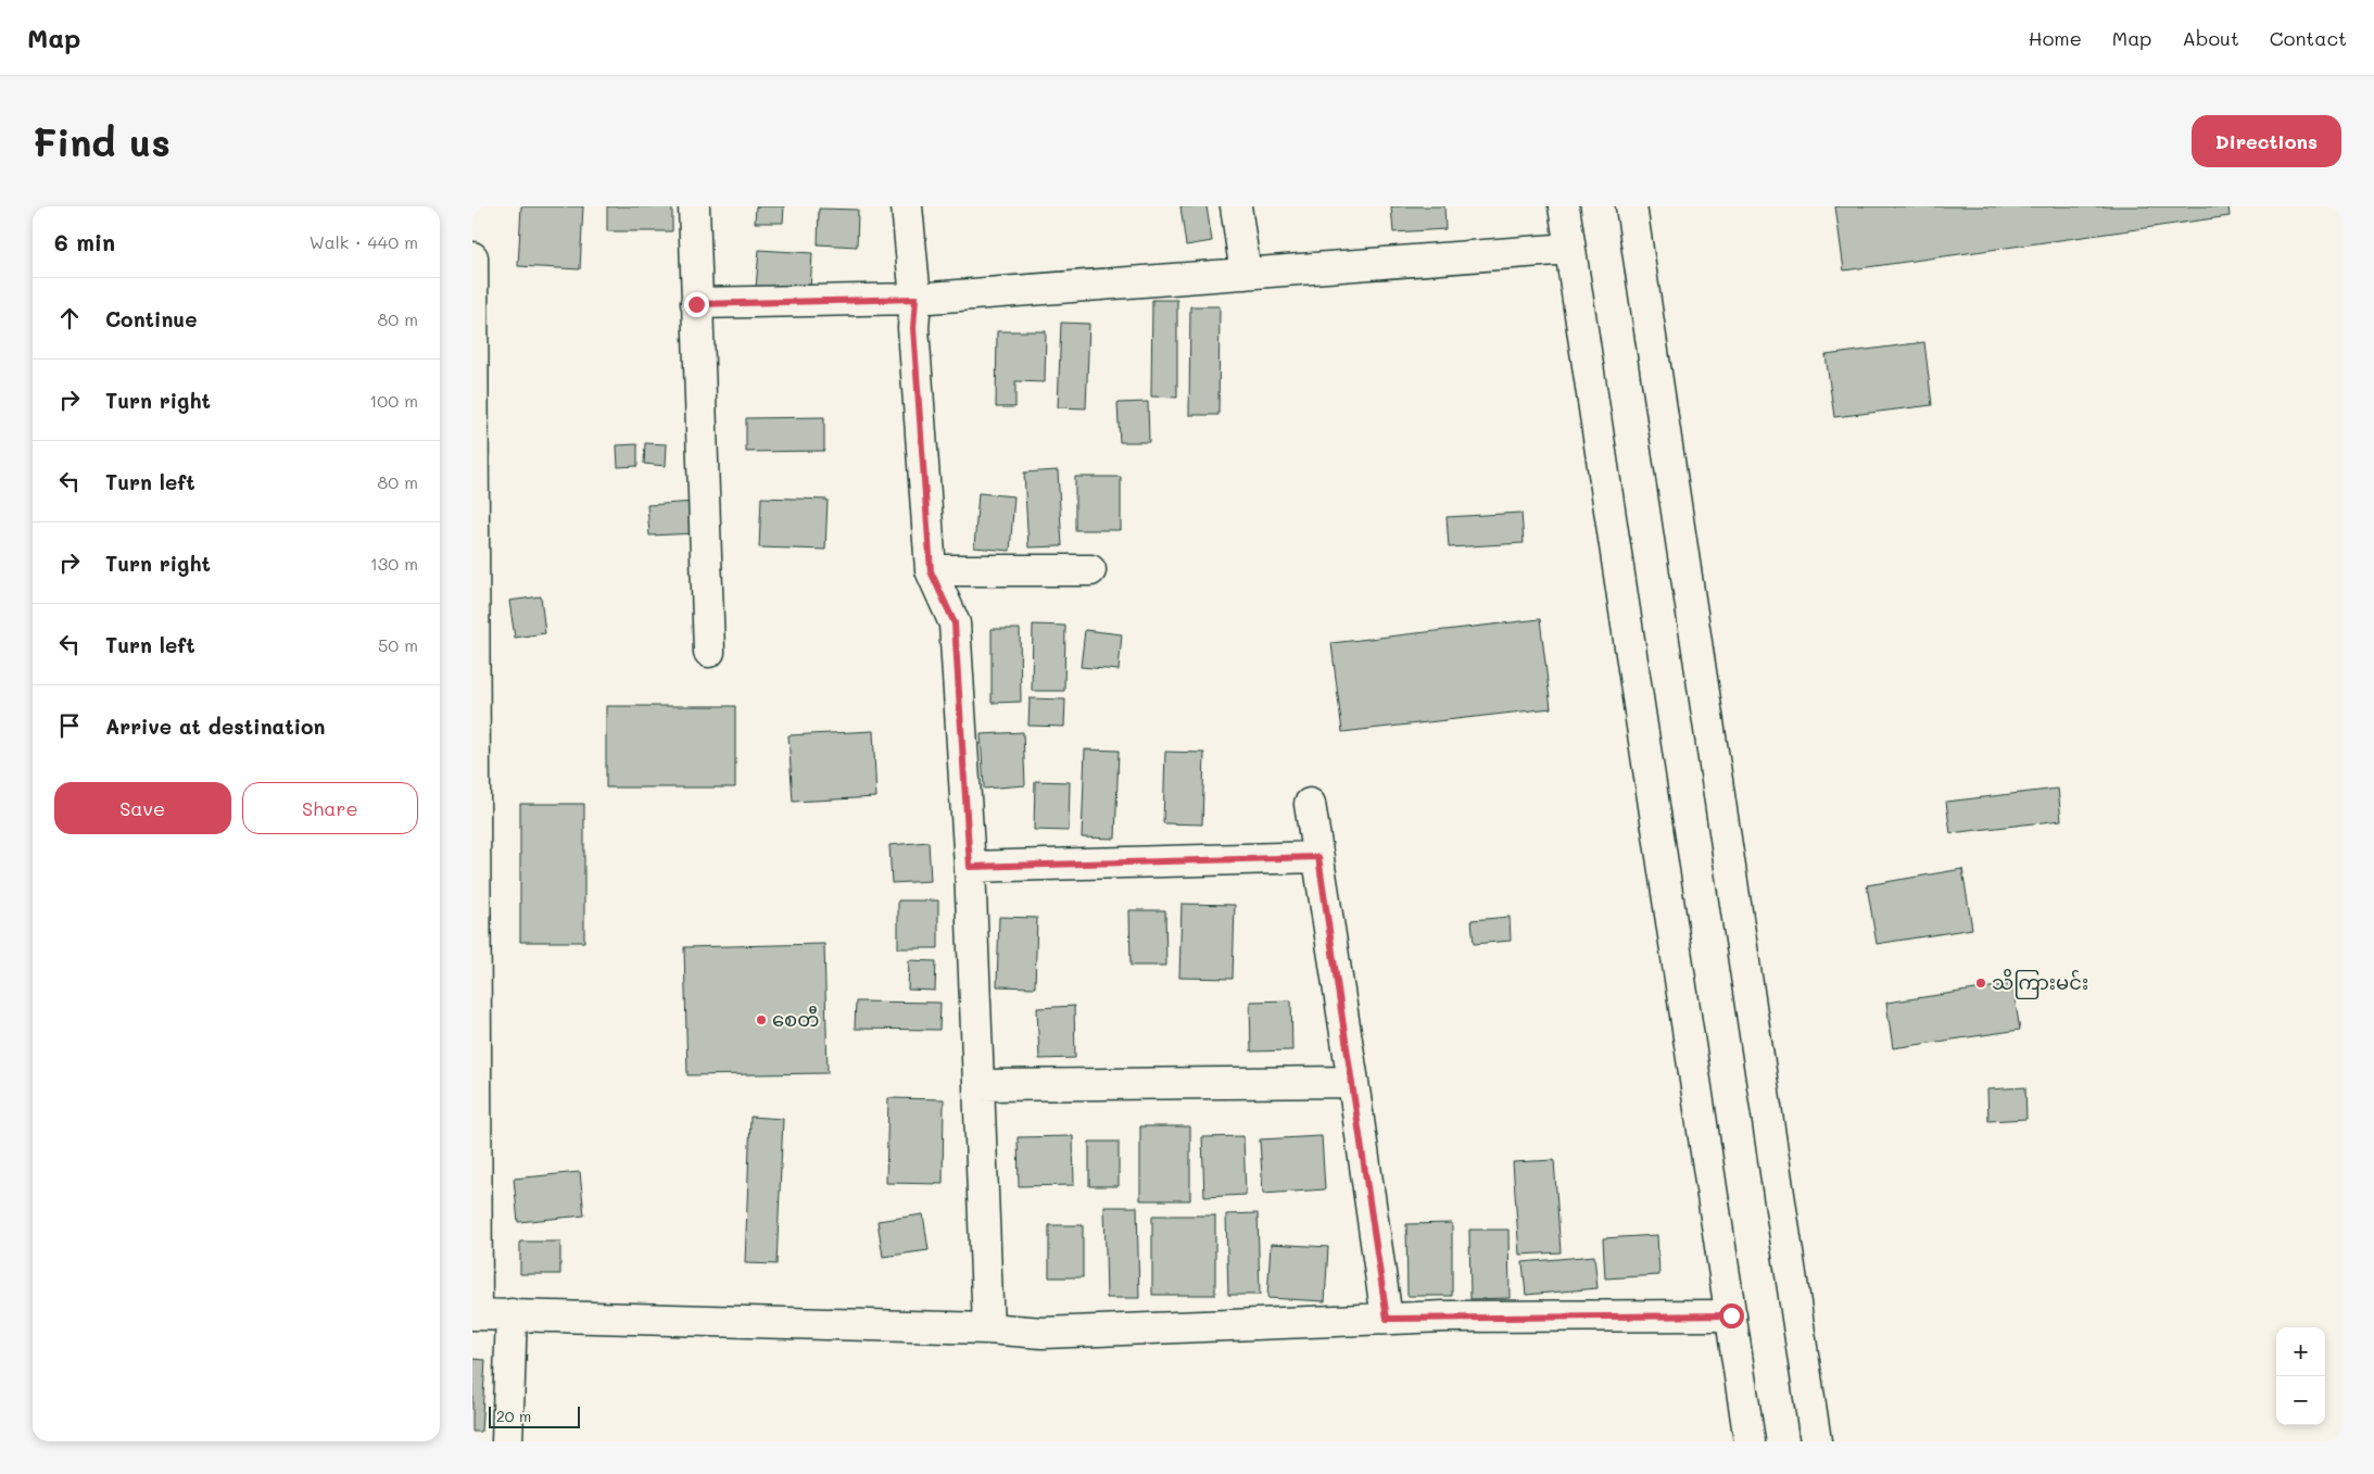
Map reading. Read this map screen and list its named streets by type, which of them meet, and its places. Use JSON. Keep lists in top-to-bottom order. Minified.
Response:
{"places":["သိကြားမင်း","စေတီ"],"scale_bar":"20 m","page":{"header":"Map","nav":["Home","Map","About","Contact"],"buttons":["Directions",["Save","Share"]],"title":"Find us","heading":["6 min","Walk · 440 m"],"list":[["Continue","80 m"],["Turn right","100 m"],["Turn left","80 m"],["Turn right","130 m"],["Turn left","50 m"],"Arrive at destination"],"map_buttons":["+","−"],"scale":"20 m"}}
